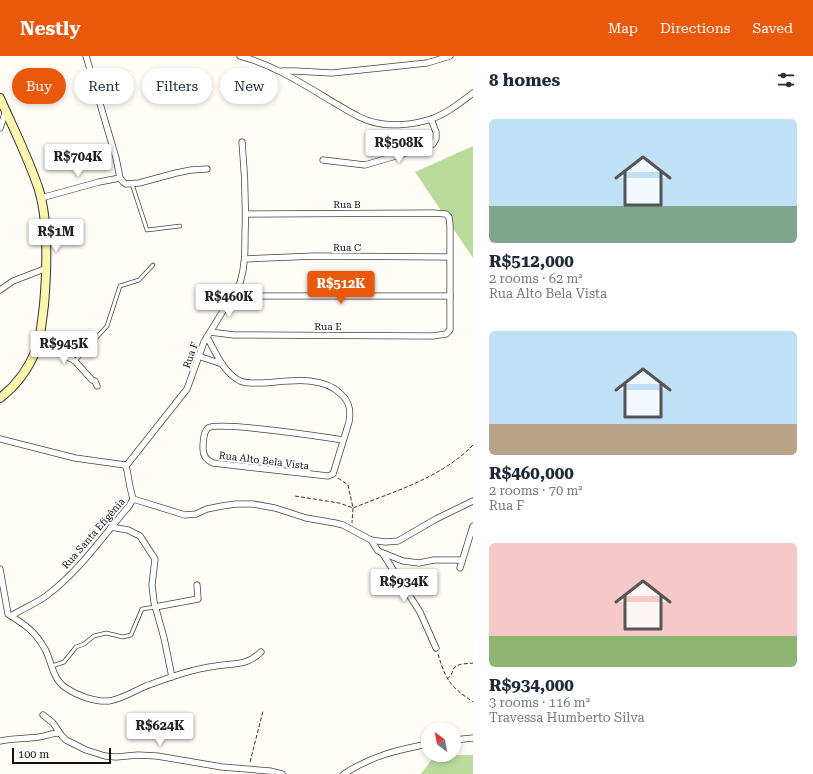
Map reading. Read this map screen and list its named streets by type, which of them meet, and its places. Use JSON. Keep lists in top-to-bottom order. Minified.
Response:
{"streets":{"street":["Rua B","Rua C","Rua E","Rua F","Rua Alto Bela Vista","Rua Santa Efigênia"]},"crossings":[["Rua B","Rua C"],["Rua B","Rua F"],["Rua C","Rua F"],["Rua E","Rua F"],["Rua F","Rua Santa Efigênia"]],"scale_bar":"100 m","north":"top left","page":{"header":"Nestly","nav":["Map","Directions","Saved"],"heading":"8 homes","chip":["Buy","Rent","Filters","New"],"list":[{"name":"R$512,000","note":"2 rooms · 62 m² · Rua Alto Bela Vista"},{"name":"R$460,000","note":"2 rooms · 70 m² · Rua F"},{"name":"R$934,000","note":"3 rooms · 116 m² · Travessa Humberto Silva"}],"price":["R$508K","R$704K","R$1M","R$512K","R$460K","R$945K","R$934K","R$624K"],"scale":"100 m"}}
